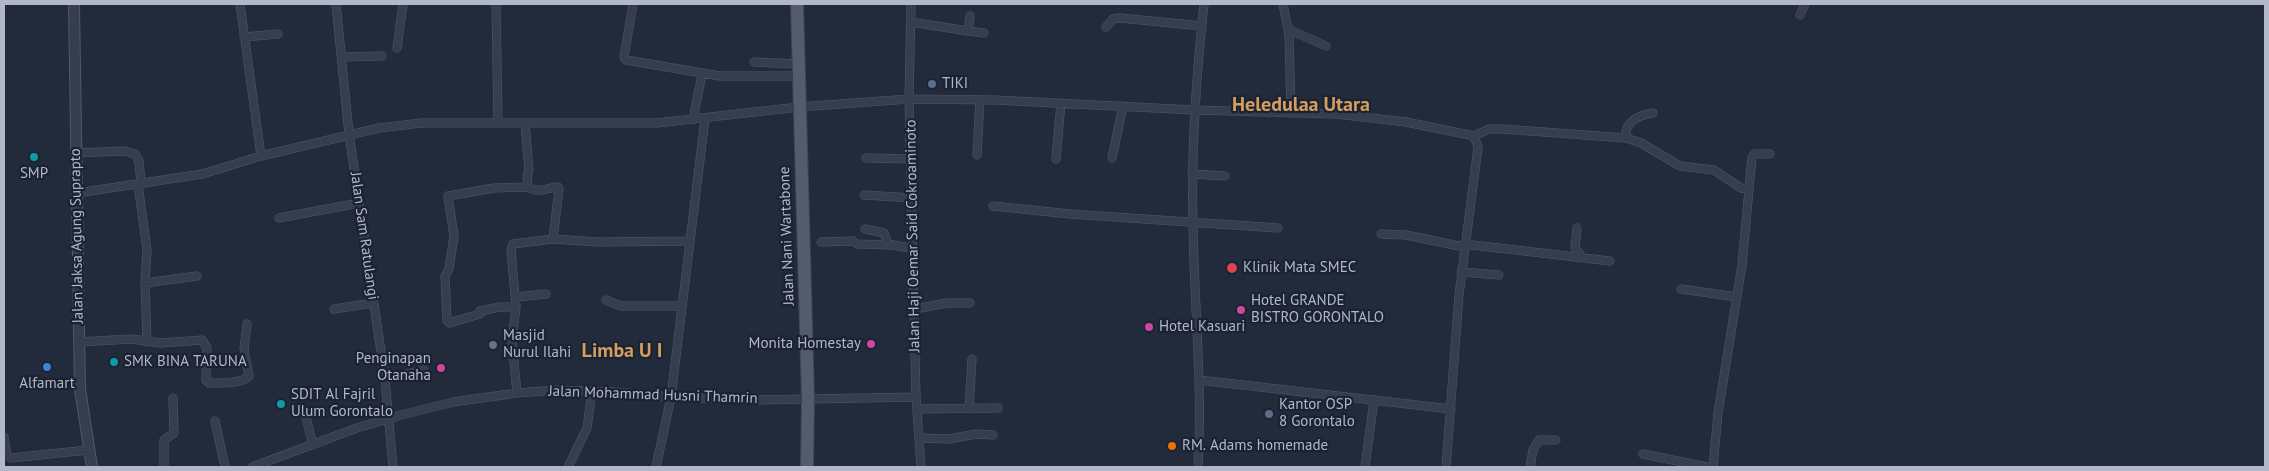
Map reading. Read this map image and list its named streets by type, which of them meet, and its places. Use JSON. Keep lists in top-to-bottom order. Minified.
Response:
{"streets":{"main road":["Jalan Nani Wartabone"],"street":["Jalan Jaksa Agung Suprapto","Jalan Sam Ratulangi","Jalan Haji Oemar Said Cokroaminoto","Jalan Mohammad Husni Thamrin"]},"crossings":[["Jalan Sam Ratulangi","Jalan Mohammad Husni Thamrin"],["Jalan Nani Wartabone","Jalan Mohammad Husni Thamrin"],["Jalan Haji Oemar Said Cokroaminoto","Jalan Mohammad Husni Thamrin"]],"districts":["Heledulaa Utara","Limba U I"],"places":["TIKI","SMP","Klinik Mata SMEC","Hotel GRANDE BISTRO GORONTALO","Hotel Kasuari","Monita Homestay","Masjid Nurul Ilahi","SMK BINA TARUNA","Alfamart","Penginapan Otanaha","SDIT Al Fajril Ulum Gorontalo","Kantor OSP 8 Gorontalo","RM. Adams homemade"]}
